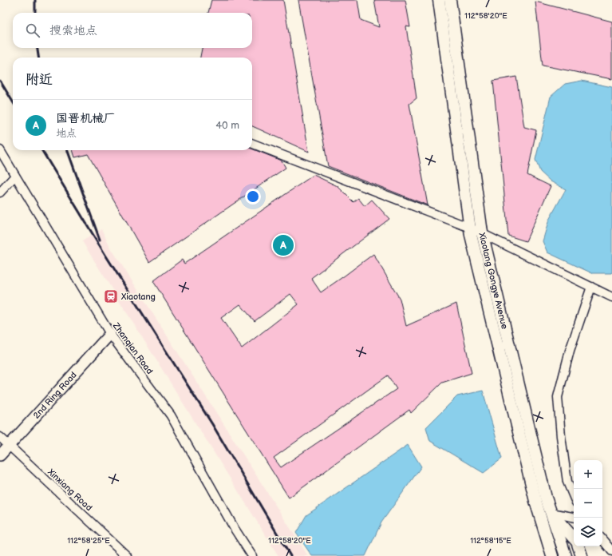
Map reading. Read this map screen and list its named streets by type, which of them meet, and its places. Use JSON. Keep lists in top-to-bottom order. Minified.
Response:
{"streets":{"main road":["Xiaotang Gongye Avenue"],"street":["Zhanqian Road","2nd Ring Road","Xinxiang Road"]},"crossings":[["Zhanqian Road","2nd Ring Road"],["2nd Ring Road","Xinxiang Road"]],"places":{"station":["Xiaotang"]},"page":{"search":"搜索地点","heading":"附近","list":[{"mark":"A","name":"国晋机械厂","note":"地点","value":"40 m"}],"pins":"A","map_buttons":["+","−"]},"coordinates":["112°58'20\"E","112°58'25\"E","112°58'15\"E"]}
